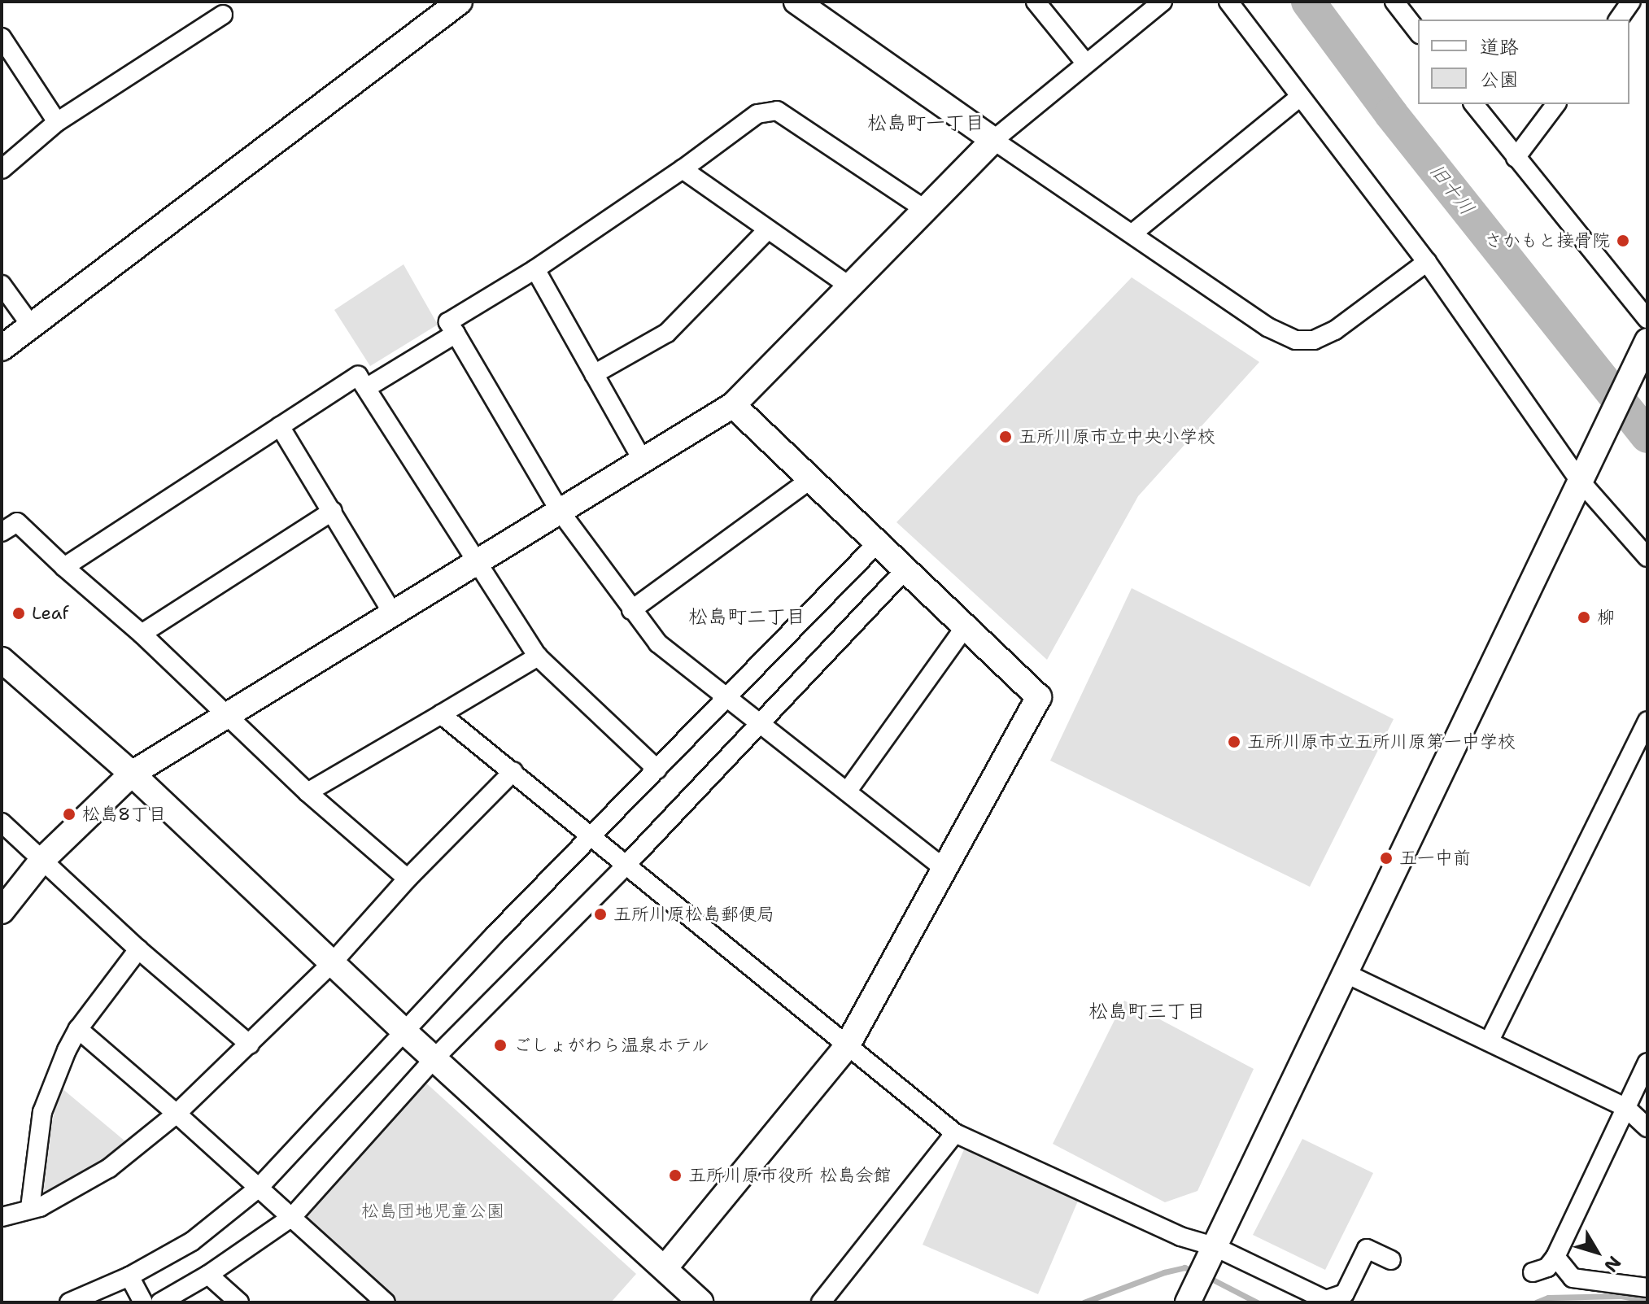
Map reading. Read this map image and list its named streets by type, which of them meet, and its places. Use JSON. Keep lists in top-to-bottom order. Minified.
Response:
{"districts":["松島町一丁目","松島町二丁目","松島町三丁目"],"water":["旧十川"],"parks":["松島団地児童公園"],"places":["さかもと接骨院","五所川原市立中央小学校","Leaf","柳","五所川原市立五所川原第一中学校","松島8丁目","五一中前","五所川原松島郵便局","ごしょがわら温泉ホテル","五所川原市役所 松島会館"],"legend":["道路","公園"],"north":"bottom right"}
